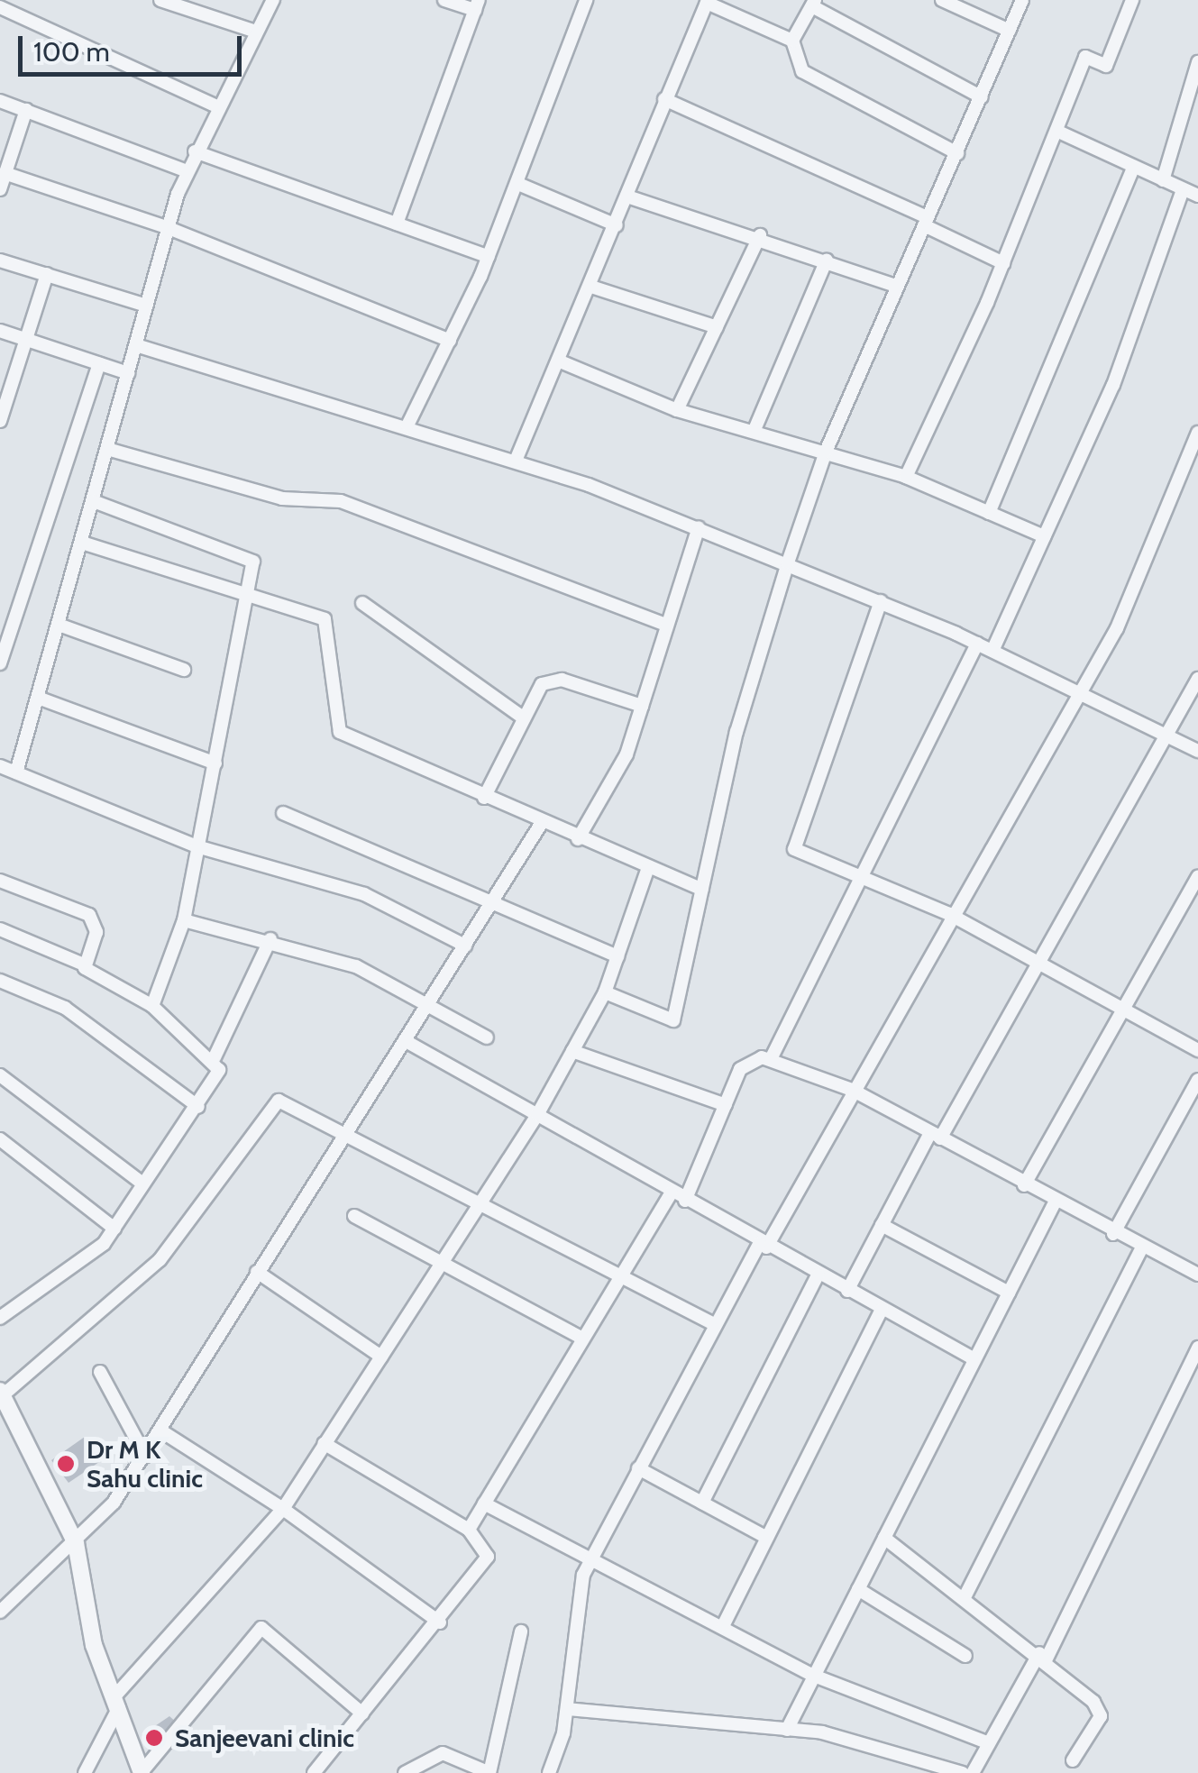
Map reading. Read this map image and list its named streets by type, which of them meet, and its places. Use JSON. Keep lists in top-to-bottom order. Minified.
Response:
{"places":["Dr M K Sahu clinic","Sanjeevani clinic"],"scale_bar":"100 m"}
